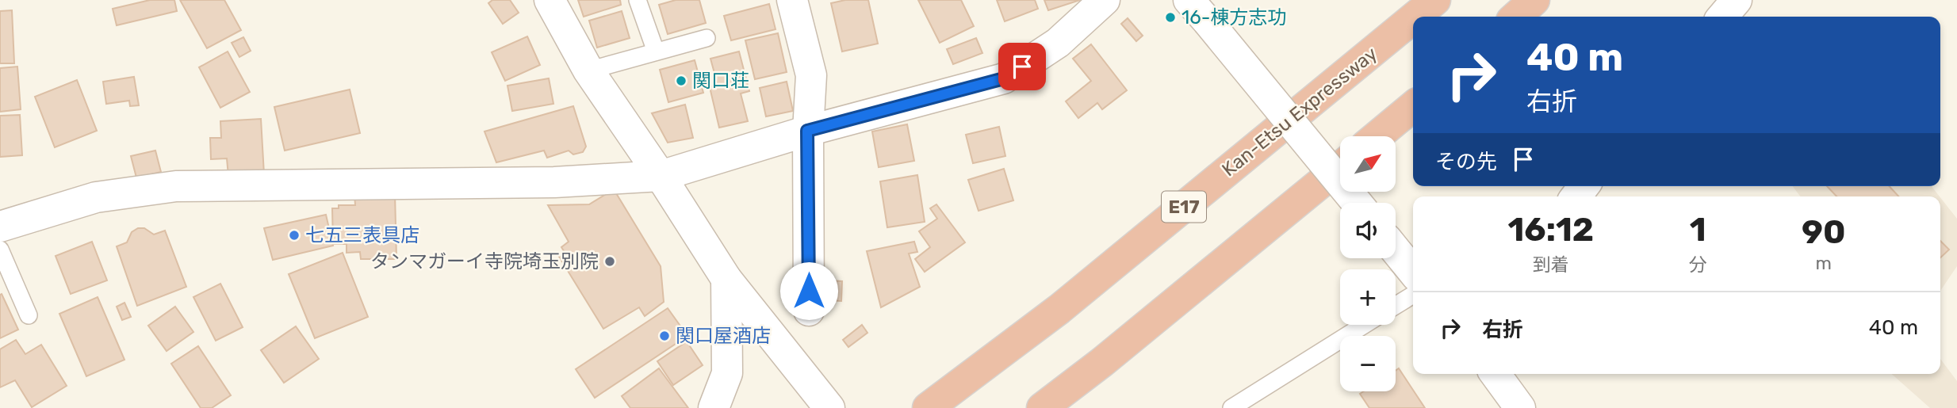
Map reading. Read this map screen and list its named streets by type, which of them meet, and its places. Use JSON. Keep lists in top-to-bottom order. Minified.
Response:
{"streets":{"highway":["Kan-Etsu Expressway","E17"]},"places":["16-棟方志功","関口荘","七五三表具店","タンマガーイ寺院埼玉別院","関口屋酒店"],"north":"top right","page":{"turn":["40 m","右折"],"then":"その先","map_buttons":["+","−"],"eta":["16:12","到着","1","分","90","m"],"list":[{"name":"右折","value":"40 m"}]}}
